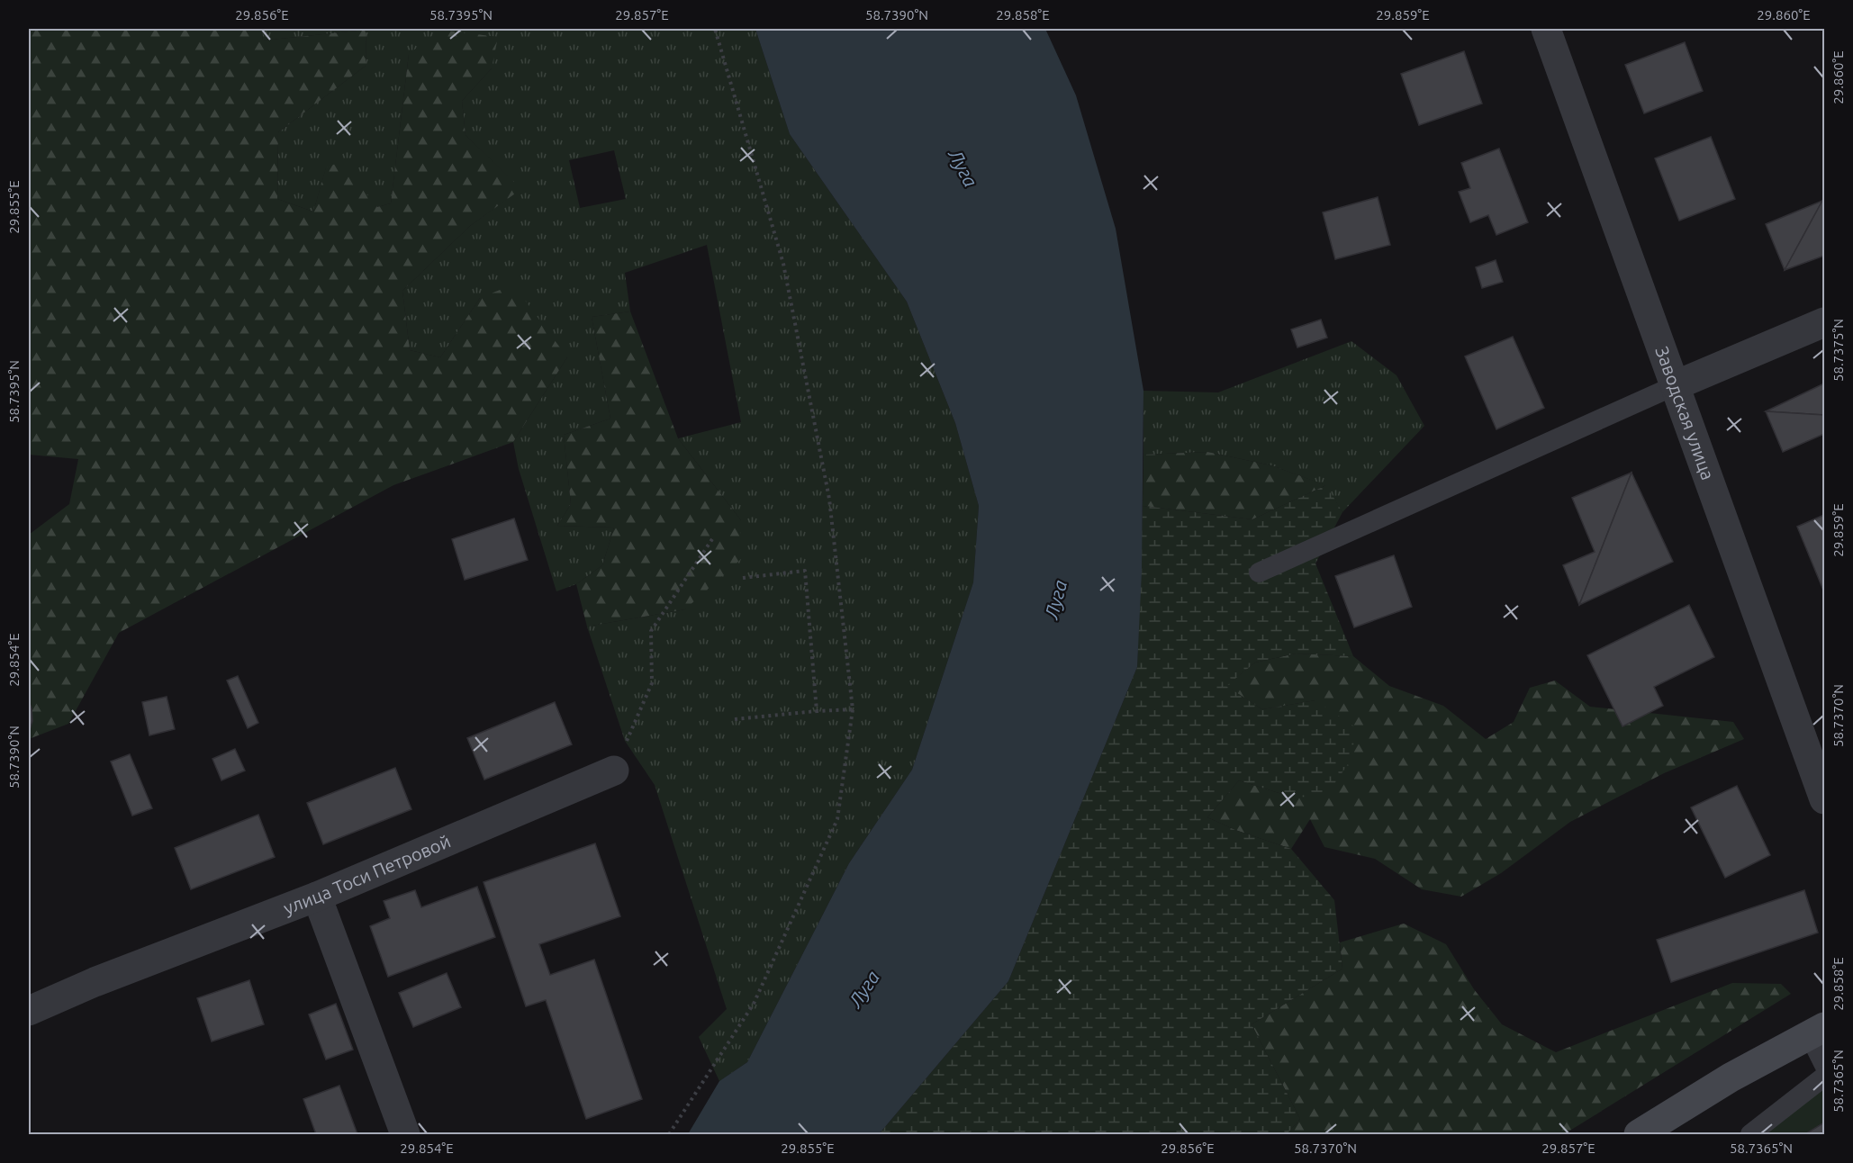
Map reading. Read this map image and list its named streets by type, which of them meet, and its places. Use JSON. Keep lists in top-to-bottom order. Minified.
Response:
{"streets":{"street":["Заводская улица","улица Тоси Петровой"]},"water":["Луга"],"coordinates":["29.856°E","58.7395°N","29.857°E","58.7390°N","29.858°E","29.859°E","29.860°E","29.855°E","58.7375°N","29.854°E","58.7370°N","58.7365°N"]}
